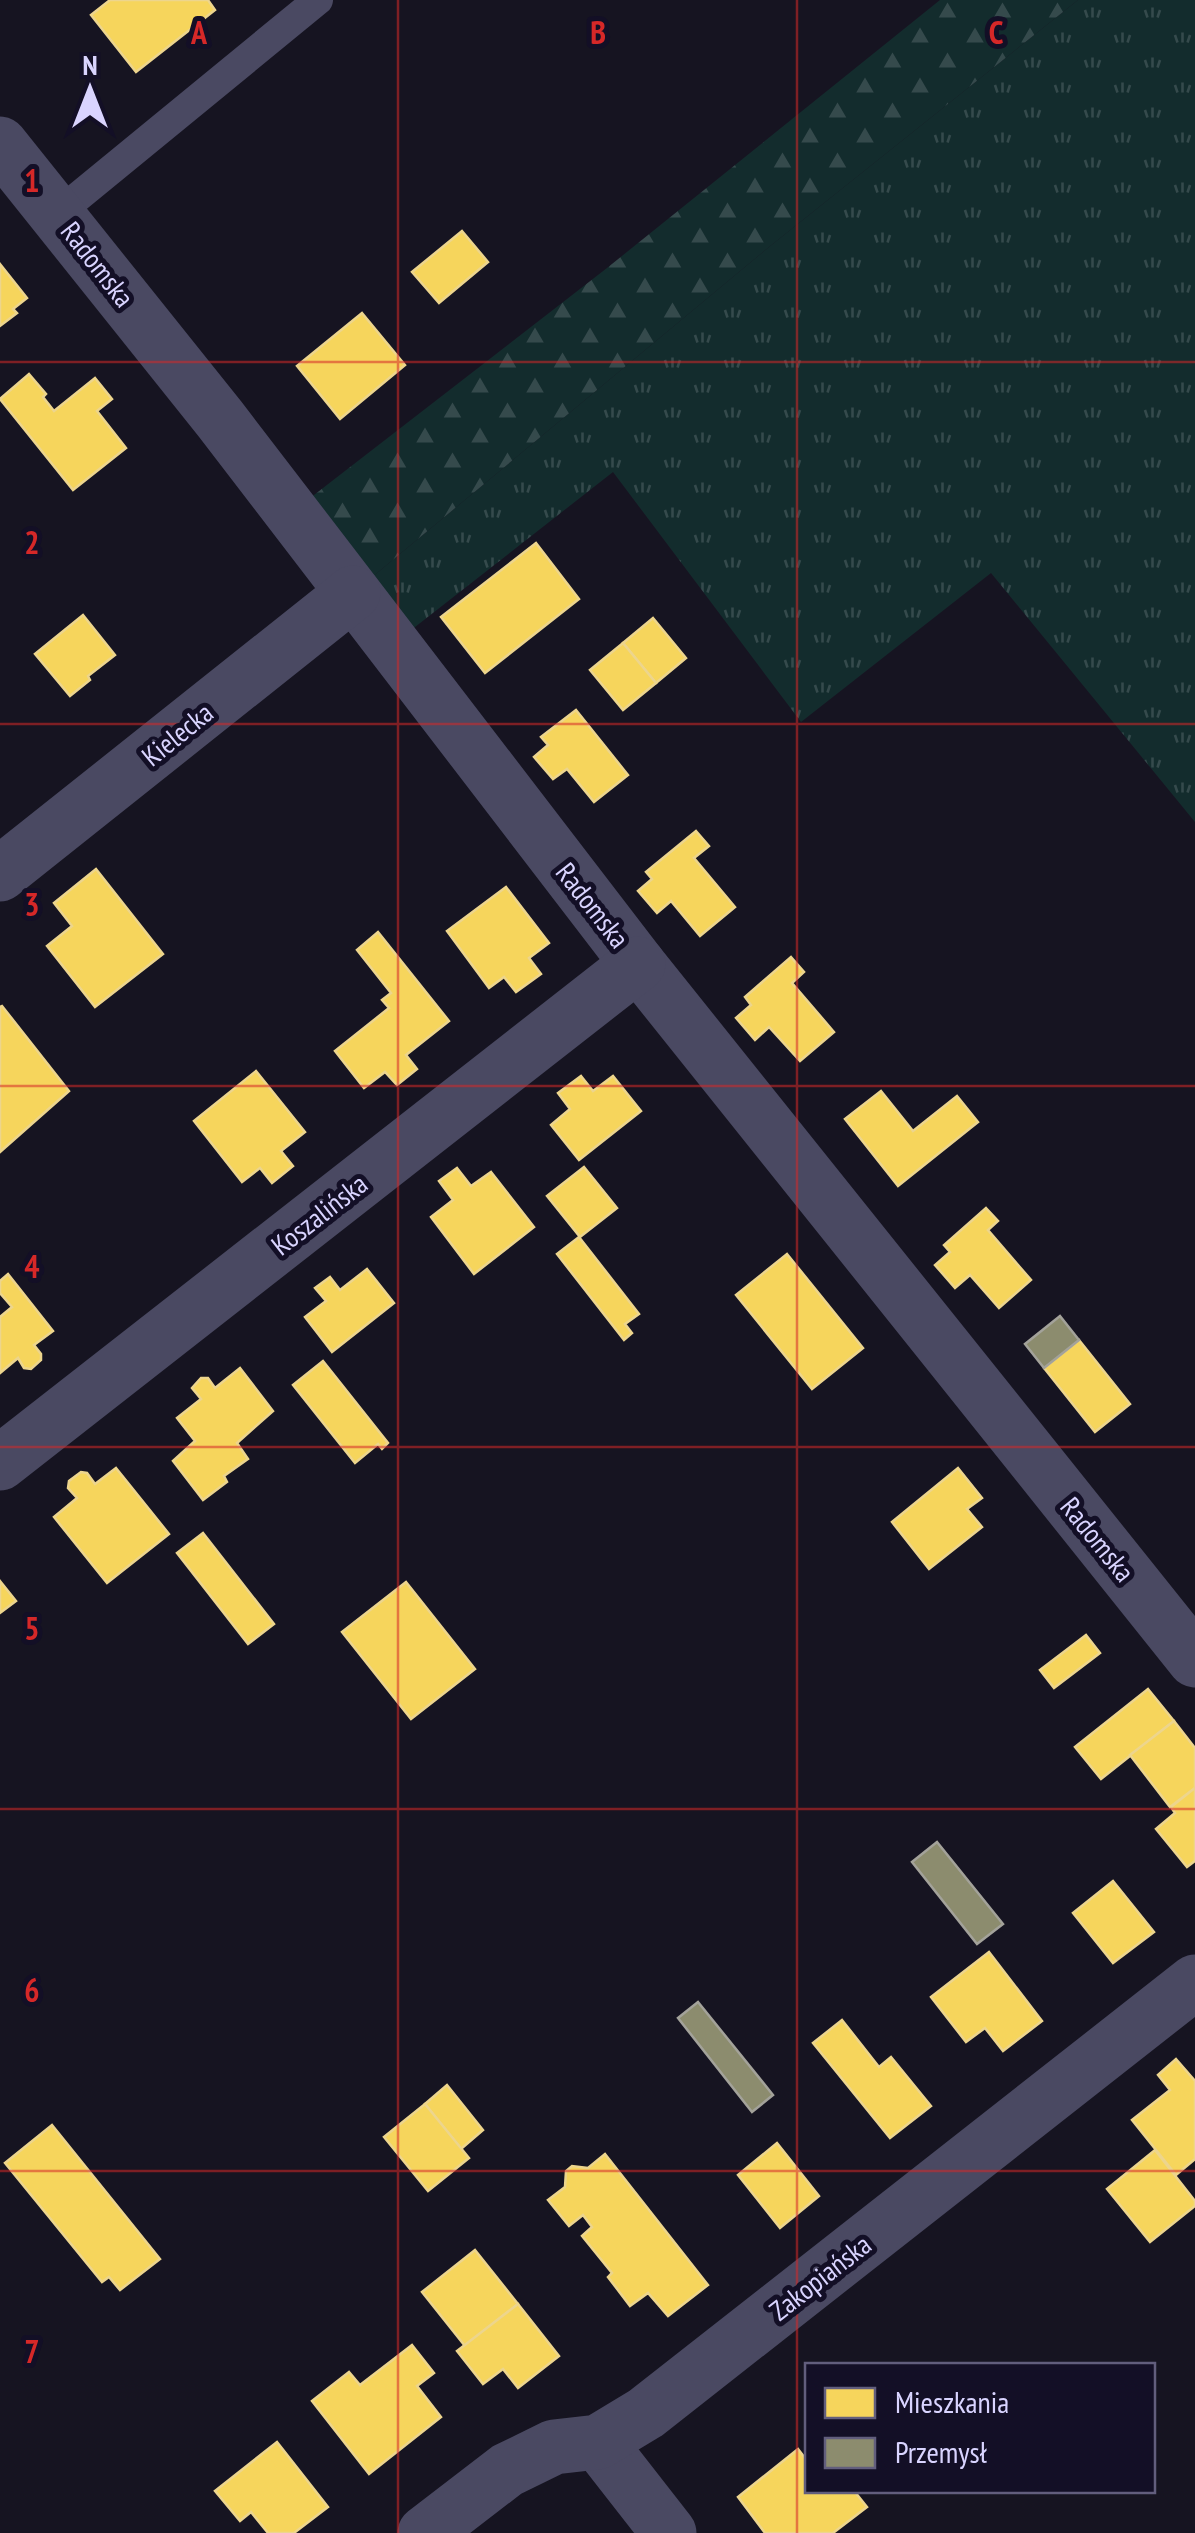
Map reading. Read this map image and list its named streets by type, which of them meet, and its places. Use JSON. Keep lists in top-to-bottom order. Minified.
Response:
{"streets":{"street":["Radomska","Kielecka","Koszalińska","Zakopiańska"]},"crossings":[["Radomska","Kielecka"],["Radomska","Koszalińska"]],"legend":["Mieszkania","Przemysł"],"north":"top","grid":{"columns":["A","B","C"],"rows":["1","2","3","4","5","6","7"]}}
